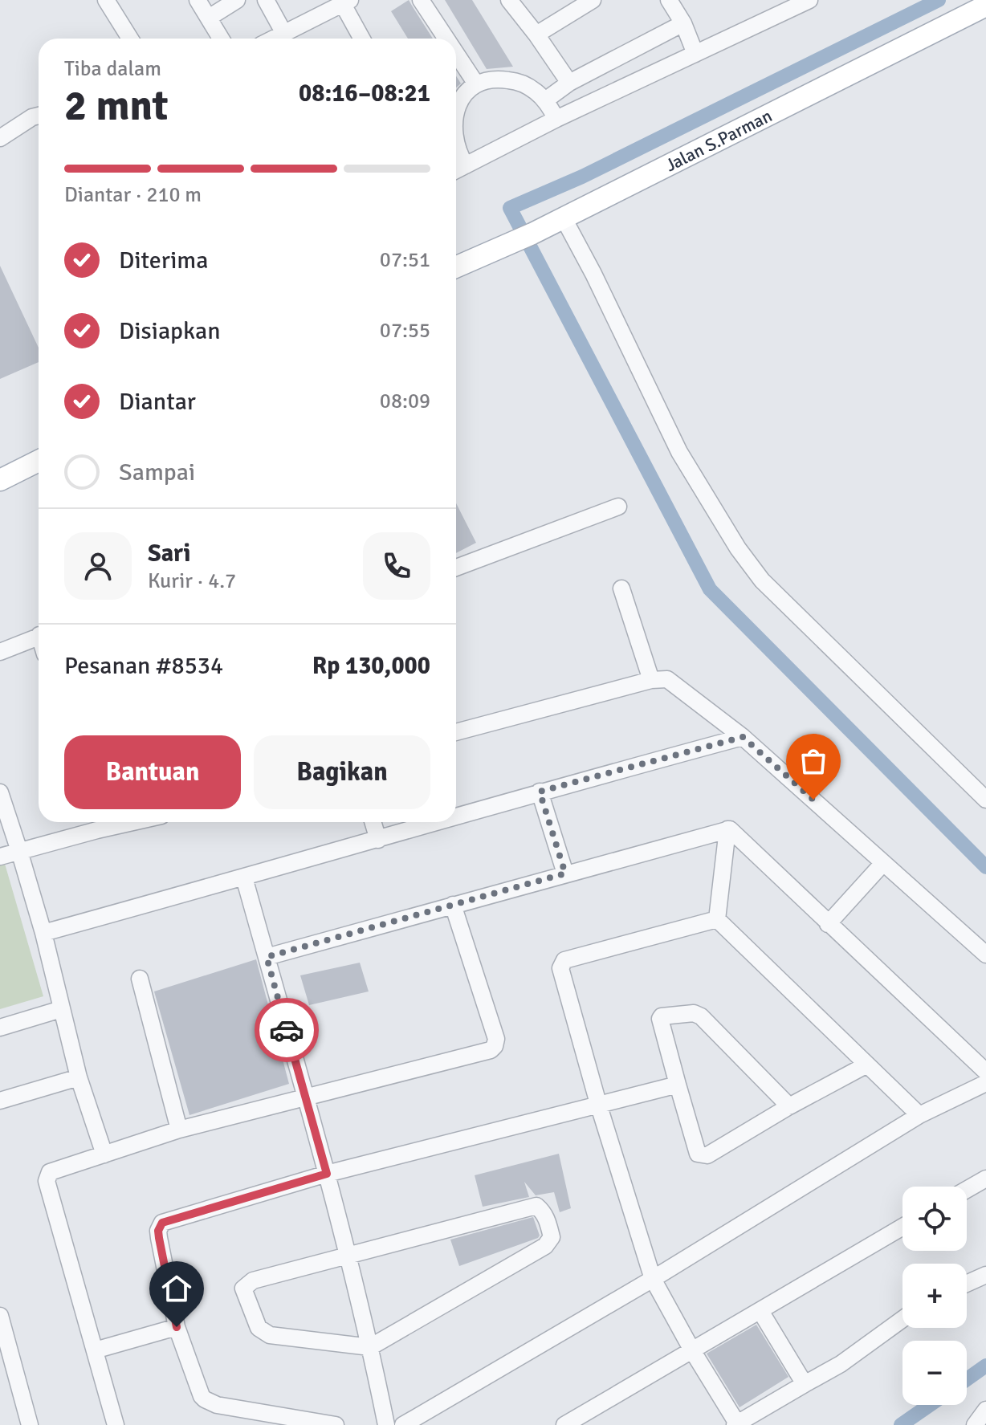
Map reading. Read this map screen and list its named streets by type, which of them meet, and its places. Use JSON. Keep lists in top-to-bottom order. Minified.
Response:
{"streets":{"main road":["Jalan S.Parman"]},"page":{"heading":["2 mnt","Tiba dalam","08:16–08:21"],"panel":["Sari","Kurir · 4.7","Pesanan #8534","Rp 130,000"],"bar":"Diantar · 210 m","list":[["Diterima","07:51"],["Disiapkan","07:55"],["Diantar","08:09"],"Sampai"],"buttons":["Bantuan","Bagikan"],"map_buttons":["+","−"]}}
